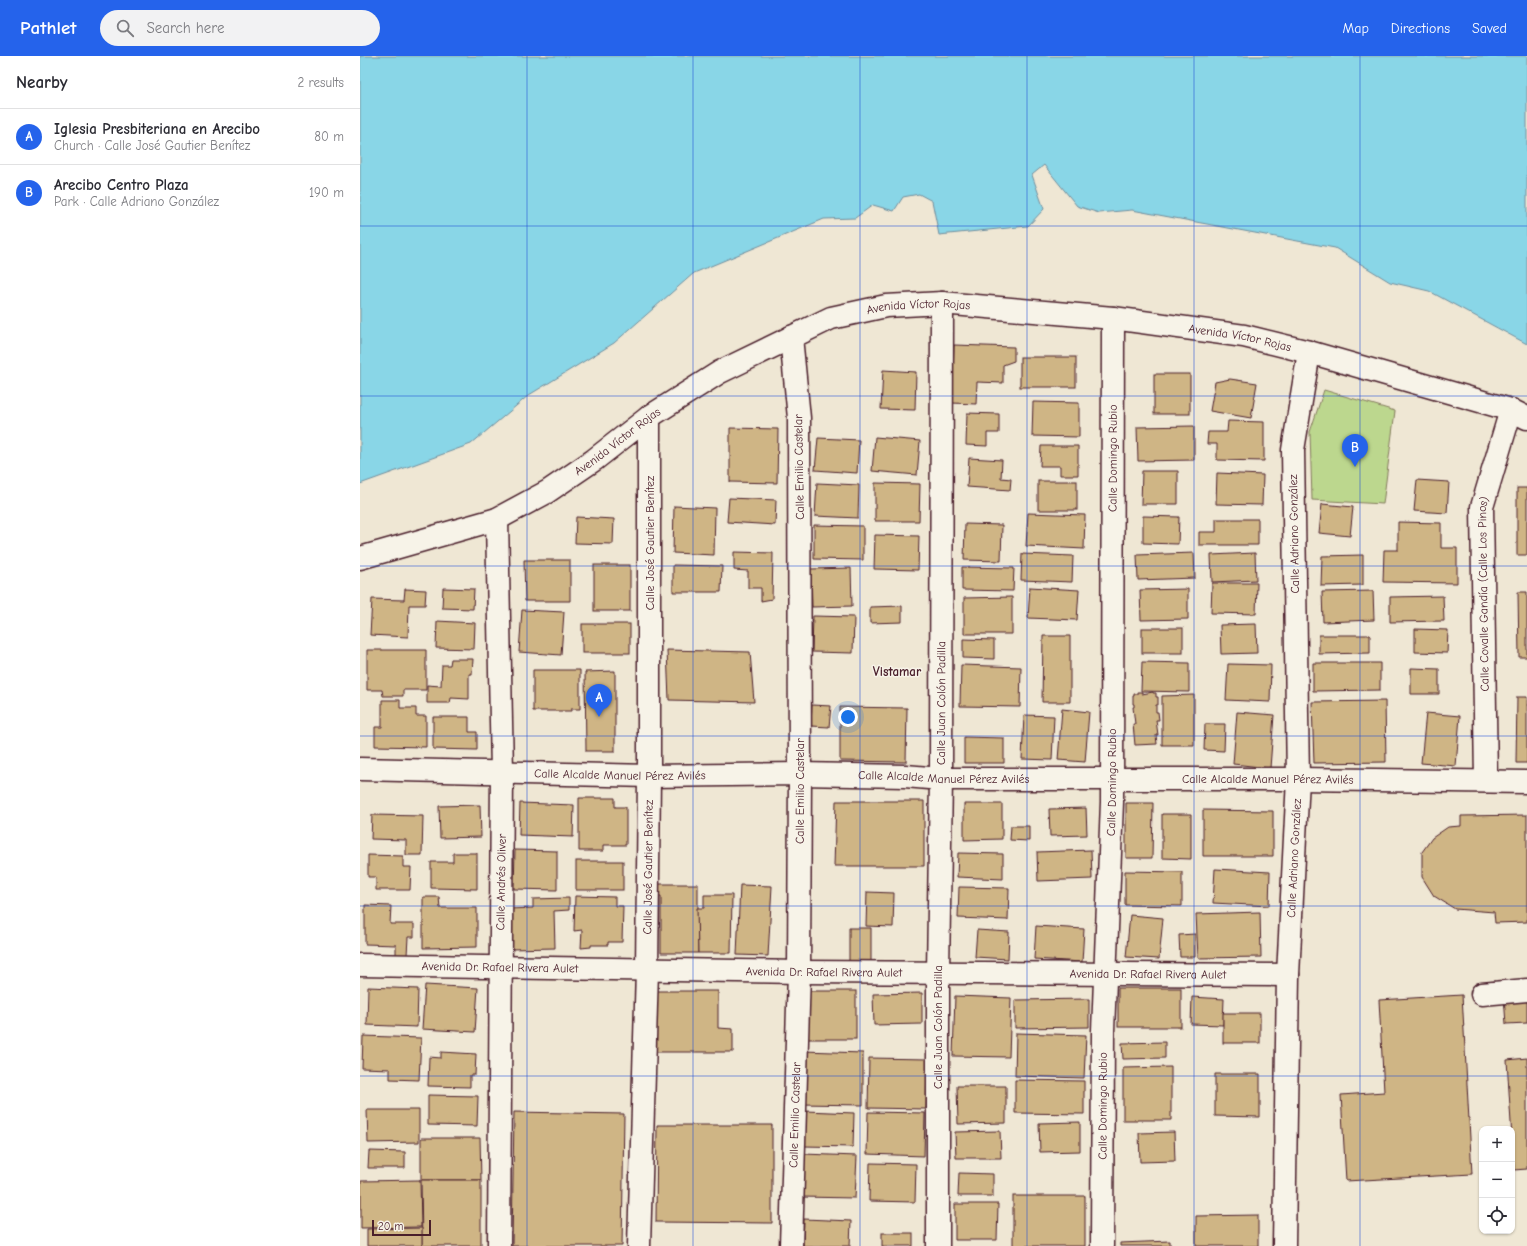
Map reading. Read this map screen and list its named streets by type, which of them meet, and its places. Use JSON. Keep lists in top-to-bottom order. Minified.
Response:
{"streets":{"street":["Avenida Víctor Rojas","Calle Domingo Rubio","Calle Emilio Castelar","Calle Adriano González","Calle José Gautier Benítez","Calle Covalle Gandía (Calle Los Pinos)","Calle Juan Colón Padilla","Calle Alcalde Manuel Pérez Avilés","Calle Andrés Oliver","Avenida Dr. Rafael Rivera Aulet"]},"crossings":[["Avenida Víctor Rojas","Calle Domingo Rubio"],["Avenida Víctor Rojas","Calle Emilio Castelar"],["Avenida Víctor Rojas","Calle Adriano González"],["Avenida Víctor Rojas","Calle José Gautier Benítez"],["Avenida Víctor Rojas","Calle Covalle Gandía (Calle Los Pinos)"],["Avenida Víctor Rojas","Calle Juan Colón Padilla"],["Avenida Víctor Rojas","Calle Andrés Oliver"],["Calle Domingo Rubio","Calle Alcalde Manuel Pérez Avilés"],["Calle Domingo Rubio","Avenida Dr. Rafael Rivera Aulet"],["Calle Emilio Castelar","Calle Alcalde Manuel Pérez Avilés"],["Calle Emilio Castelar","Avenida Dr. Rafael Rivera Aulet"],["Calle Adriano González","Calle Alcalde Manuel Pérez Avilés"],["Calle Adriano González","Avenida Dr. Rafael Rivera Aulet"],["Calle José Gautier Benítez","Calle Alcalde Manuel Pérez Avilés"],["Calle José Gautier Benítez","Avenida Dr. Rafael Rivera Aulet"],["Calle Covalle Gandía (Calle Los Pinos)","Calle Alcalde Manuel Pérez Avilés"],["Calle Juan Colón Padilla","Calle Alcalde Manuel Pérez Avilés"],["Calle Juan Colón Padilla","Avenida Dr. Rafael Rivera Aulet"],["Calle Alcalde Manuel Pérez Avilés","Calle Andrés Oliver"],["Calle Andrés Oliver","Avenida Dr. Rafael Rivera Aulet"]],"districts":["Vistamar"],"scale_bar":"20 m","page":{"header":"Pathlet","search":"Search here","nav":["Map","Directions","Saved"],"heading":["Nearby","2 results"],"list":[{"mark":"A","name":"Iglesia Presbiteriana en Arecibo","note":"Church · Calle José Gautier Benítez","value":"80 m"},{"mark":"B","name":"Arecibo Centro Plaza","note":"Park · Calle Adriano González","value":"190 m"}],"pins":["B","A"],"map_buttons":["+","−"],"scale":"20 m"}}
